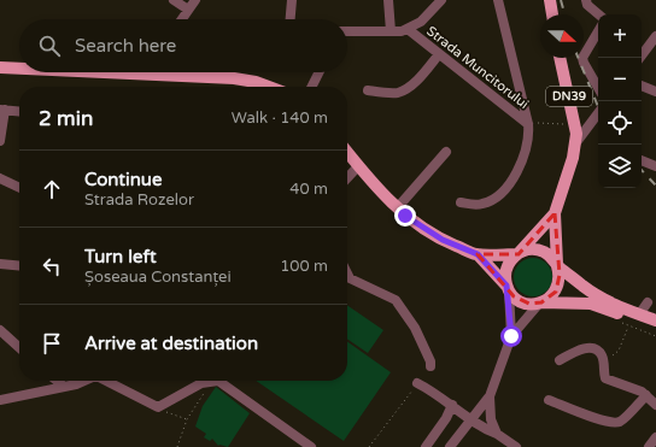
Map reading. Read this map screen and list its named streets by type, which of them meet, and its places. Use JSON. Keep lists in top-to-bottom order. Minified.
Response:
{"streets":{"main road":["DN39"],"street":["Strada Muncitorului"]},"north":"right","page":{"map_buttons":["+","−"],"search":"Search here","heading":["2 min","Walk · 140 m"],"list":[["Continue","Strada Rozelor","40 m"],["Turn left","Șoseaua Constanței","100 m"],"Arrive at destination"]}}
